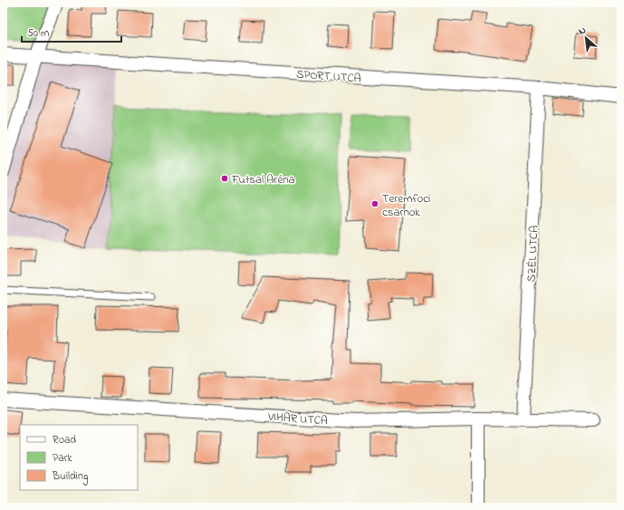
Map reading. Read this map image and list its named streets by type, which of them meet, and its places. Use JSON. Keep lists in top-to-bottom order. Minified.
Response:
{"streets":{"street":["SPORT UTCA","SZÉL UTCA","VIHAR UTCA"]},"crossings":[["SPORT UTCA","SZÉL UTCA"],["SZÉL UTCA","VIHAR UTCA"]],"places":["Futsal Aréna","Teremfoci csarnok"],"legend":["Road","Park","Building"],"scale_bar":"50 m","north":"top left"}
